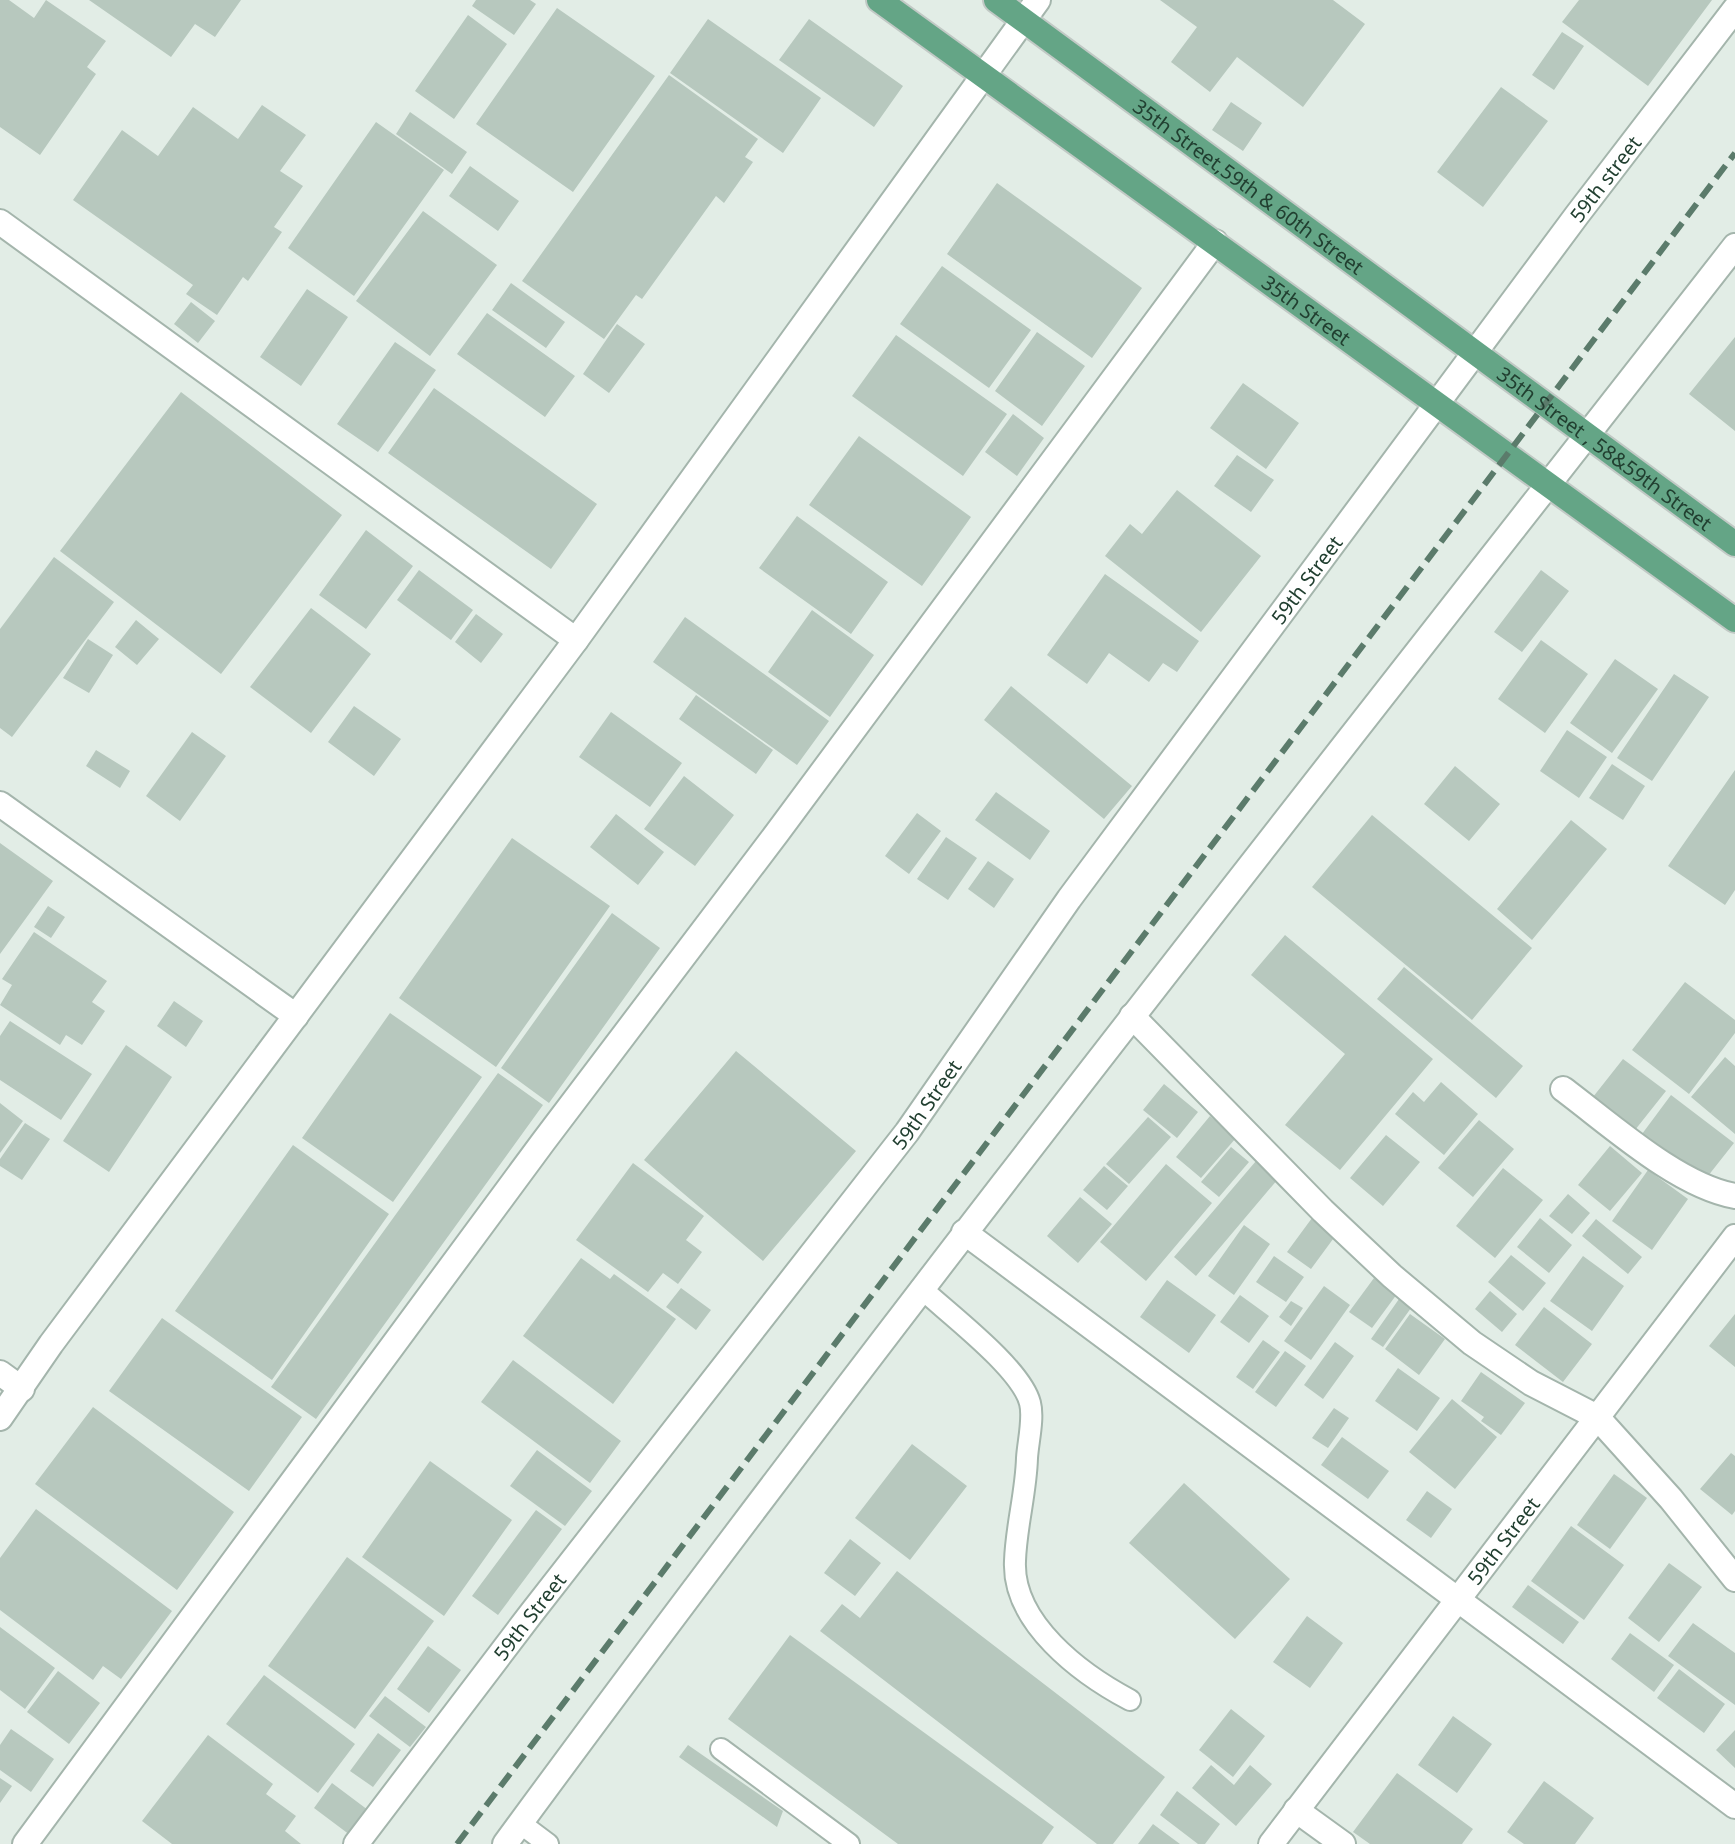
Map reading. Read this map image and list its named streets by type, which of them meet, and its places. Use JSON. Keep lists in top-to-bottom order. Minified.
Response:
{"streets":{"main road":["35th Street,59th & 60th Street","35th Street","35th Street , 58&59th Street"],"street":["59th street","59th Street"]},"crossings":[["59th street","35th Street,59th & 60th Street"],["59th street","35th Street , 58&59th Street"],["59th street","59th Street"],["35th Street,59th & 60th Street","35th Street , 58&59th Street"],["35th Street,59th & 60th Street","59th Street"],["35th Street","59th Street"],["35th Street , 58&59th Street","59th Street"]]}
